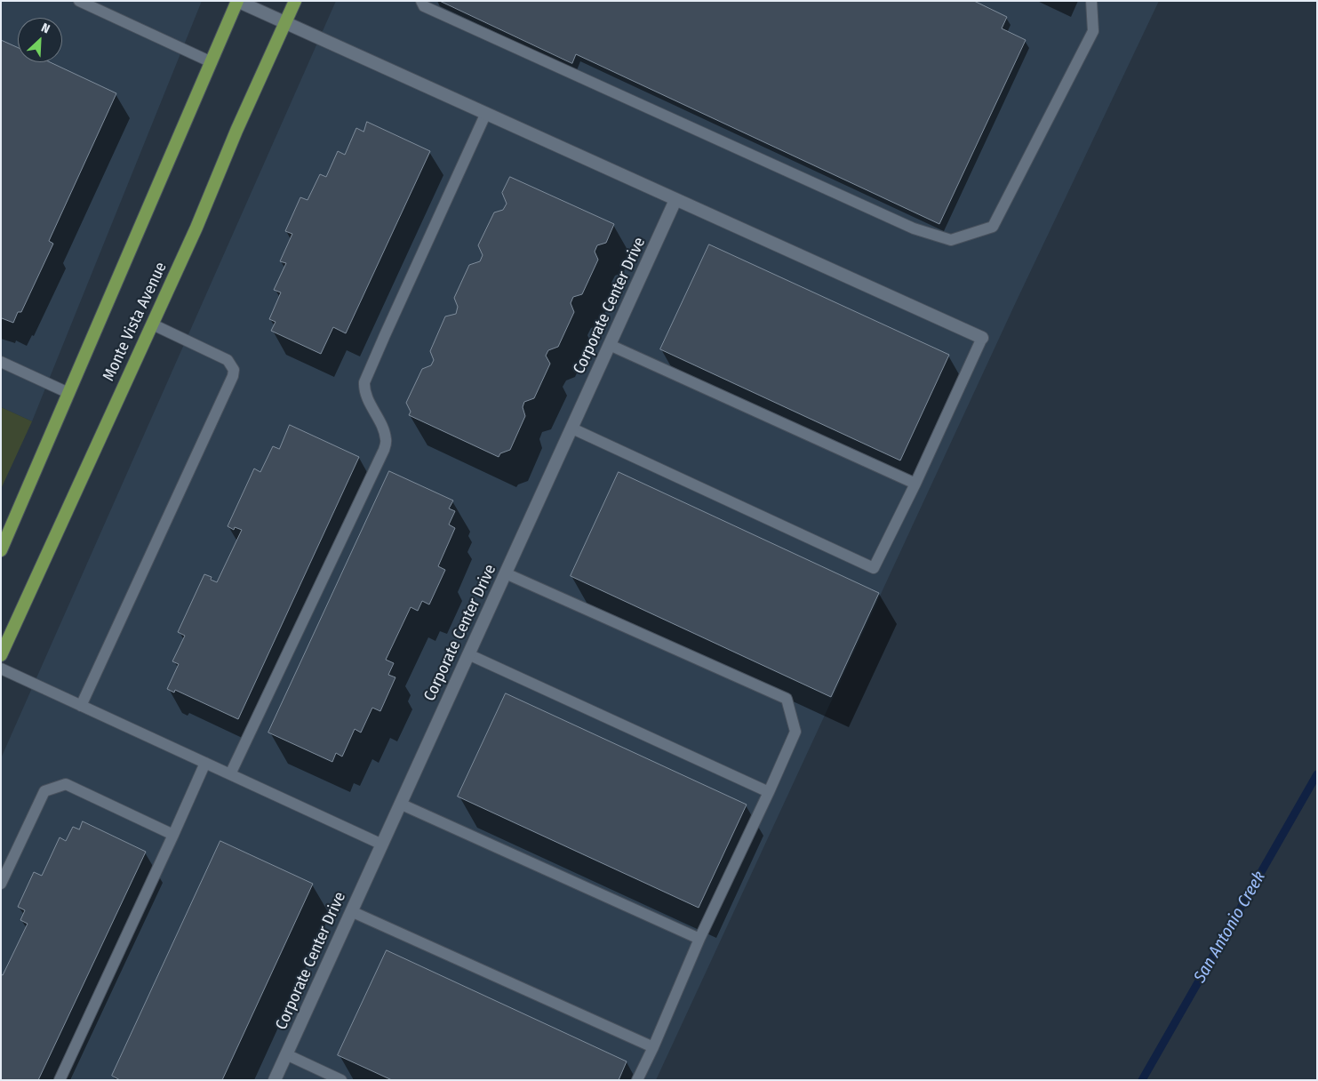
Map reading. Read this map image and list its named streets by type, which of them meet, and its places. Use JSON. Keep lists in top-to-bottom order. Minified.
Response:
{"streets":{"main road":["Monte Vista Avenue"],"street":["Corporate Center Drive"]},"water":["San Antonio Creek"],"north":"top right"}
